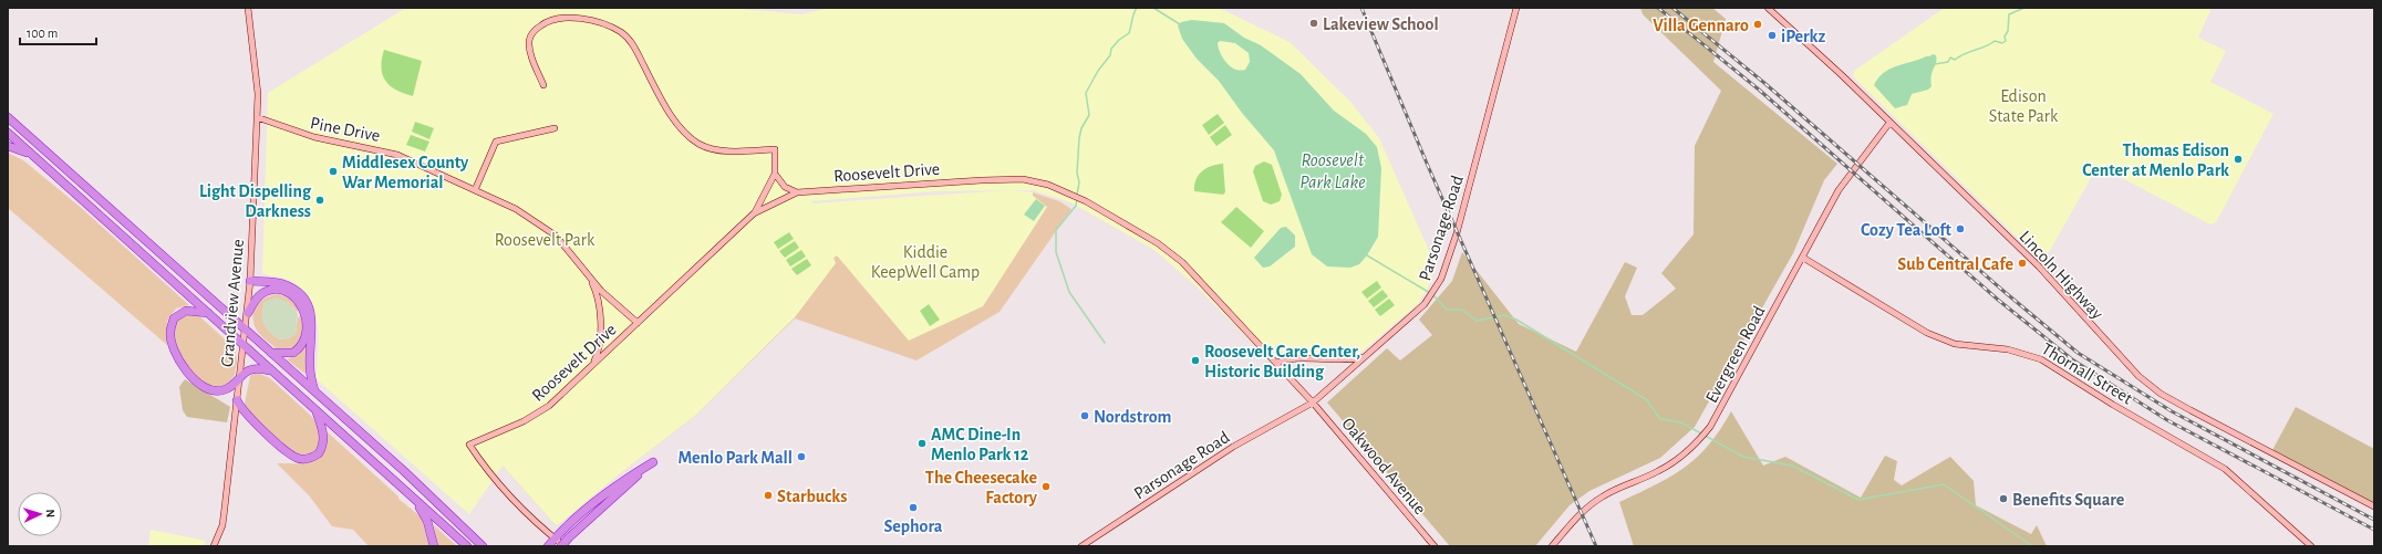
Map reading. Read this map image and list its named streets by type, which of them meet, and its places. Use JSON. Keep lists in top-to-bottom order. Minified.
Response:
{"streets":{"street":["Pine Drive","Roosevelt Drive","Parsonage Road","Lincoln Highway","Grandview Avenue","Evergreen Road","Thornall Street","Oakwood Avenue"]},"crossings":[["Pine Drive","Roosevelt Drive"],["Pine Drive","Grandview Avenue"],["Roosevelt Drive","Parsonage Road"],["Roosevelt Drive","Oakwood Avenue"],["Parsonage Road","Oakwood Avenue"],["Lincoln Highway","Evergreen Road"],["Evergreen Road","Thornall Street"]],"water":["Roosevelt Park Lake"],"parks":["Edison State Park","Roosevelt Park","Kiddie KeepWell Camp"],"places":["Lakeview School","Villa Gennaro","iPerkz","Thomas Edison Center at Menlo Park","Middlesex County War Memorial","Light Dispelling Darkness","Cozy Tea Loft","Sub Central Cafe","Roosevelt Care Center, Historic Building","Nordstrom","AMC Dine-In Menlo Park 12","Menlo Park Mall","The Cheesecake Factory","Starbucks","Benefits Square","Sephora"],"scale_bar":"100 m","north":"right"}
